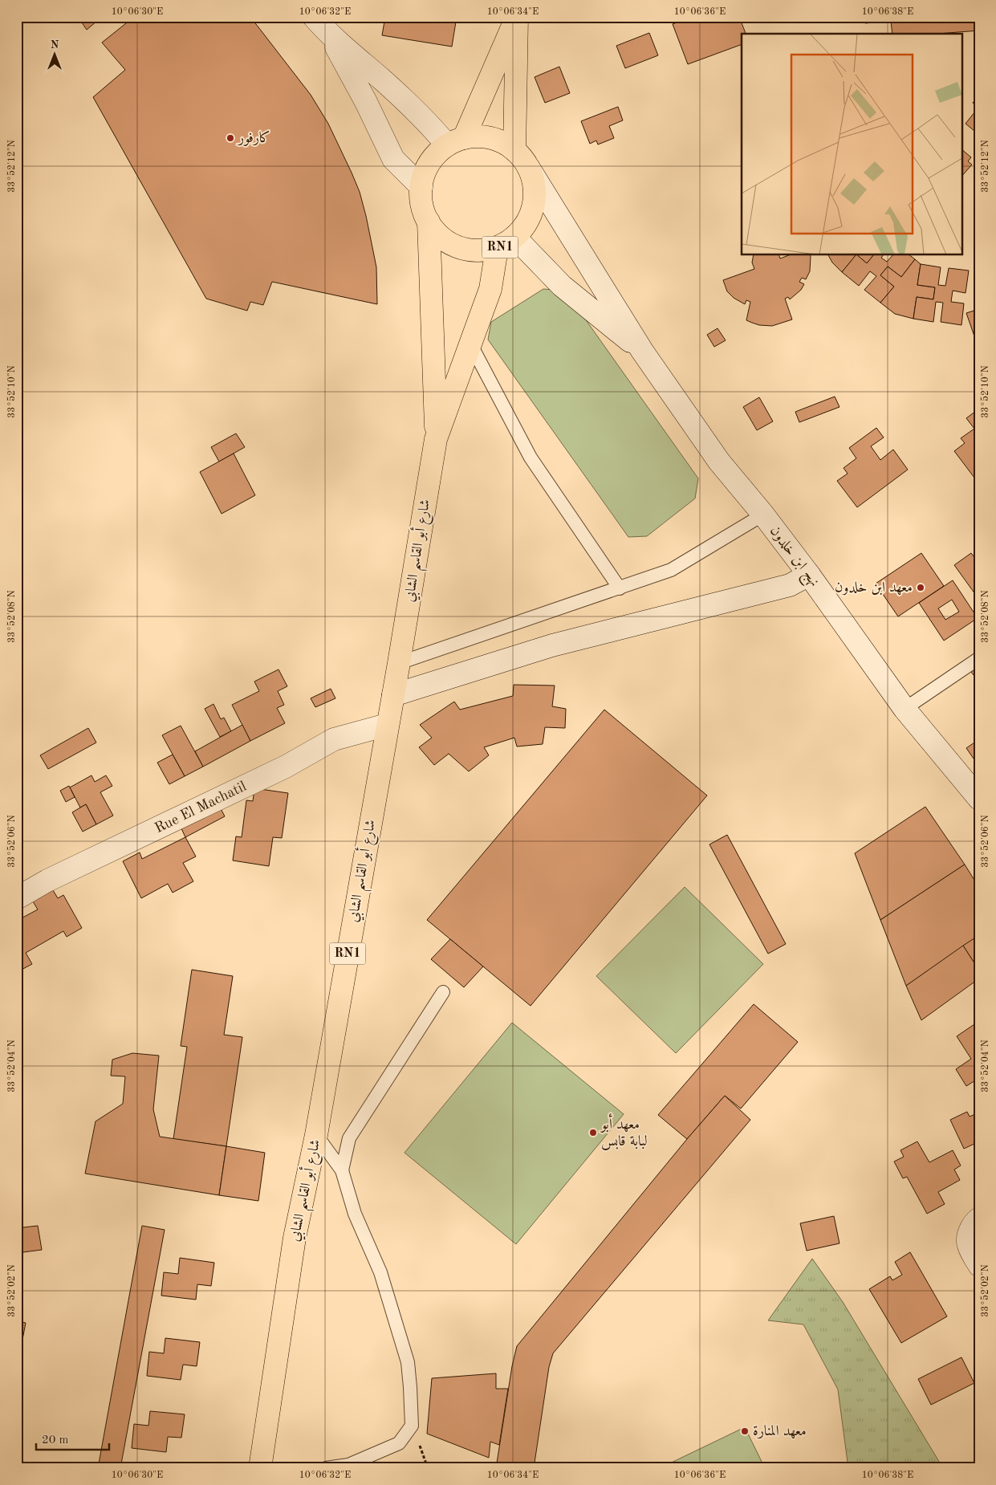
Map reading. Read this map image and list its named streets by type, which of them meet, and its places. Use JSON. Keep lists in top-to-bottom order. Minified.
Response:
{"streets":{"main road":["RN1","شارع أبو القاسم الشابي"],"street":["نهج ابن خلدون","Rue El Machatil"]},"crossings":[["RN1","شارع أبو القاسم الشابي"],["شارع أبو القاسم الشابي","Rue El Machatil"]],"places":["كارفور","معهد ابن خلدون","معهد أبو لبابة قابس","معهد المنارة"],"scale_bar":"20 m","north":"top","coordinates":["10°06'30\"E","10°06'32\"E","10°06'34\"E","10°06'36\"E","10°06'38\"E","33°52'12\"N","33°52'10\"N","33°52'08\"N","33°52'06\"N","33°52'04\"N","33°52'02\"N"]}
